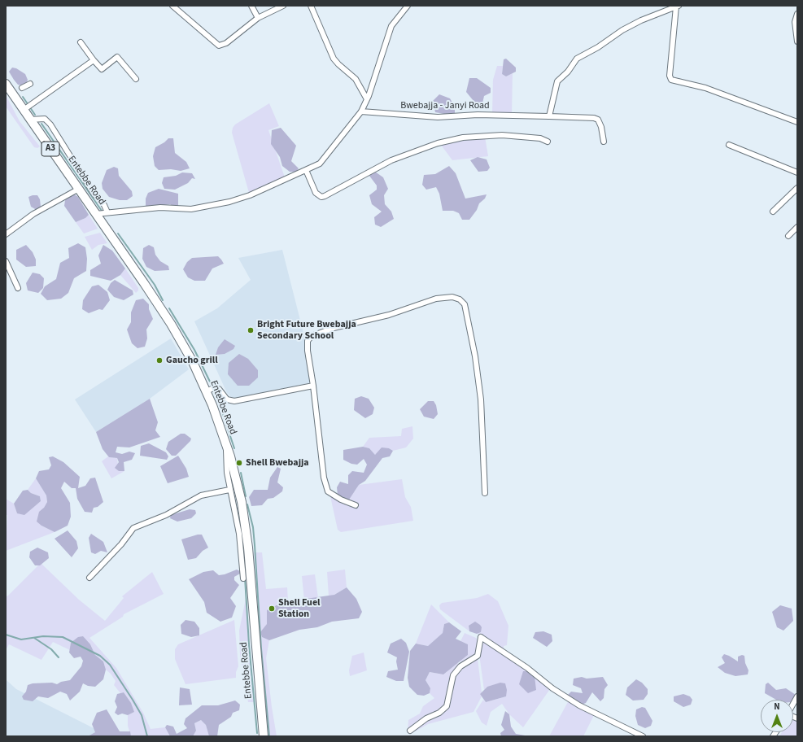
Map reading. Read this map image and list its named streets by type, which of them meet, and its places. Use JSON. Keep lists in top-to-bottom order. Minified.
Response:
{"streets":{"main road":["A3","Entebbe Road"],"street":["Bwebajja - Janyi Road"]},"places":["Bright Future Bwebajja Secondary School","Gaucho grill","Shell Bwebajja","Shell Fuel Station"],"north":"top"}
